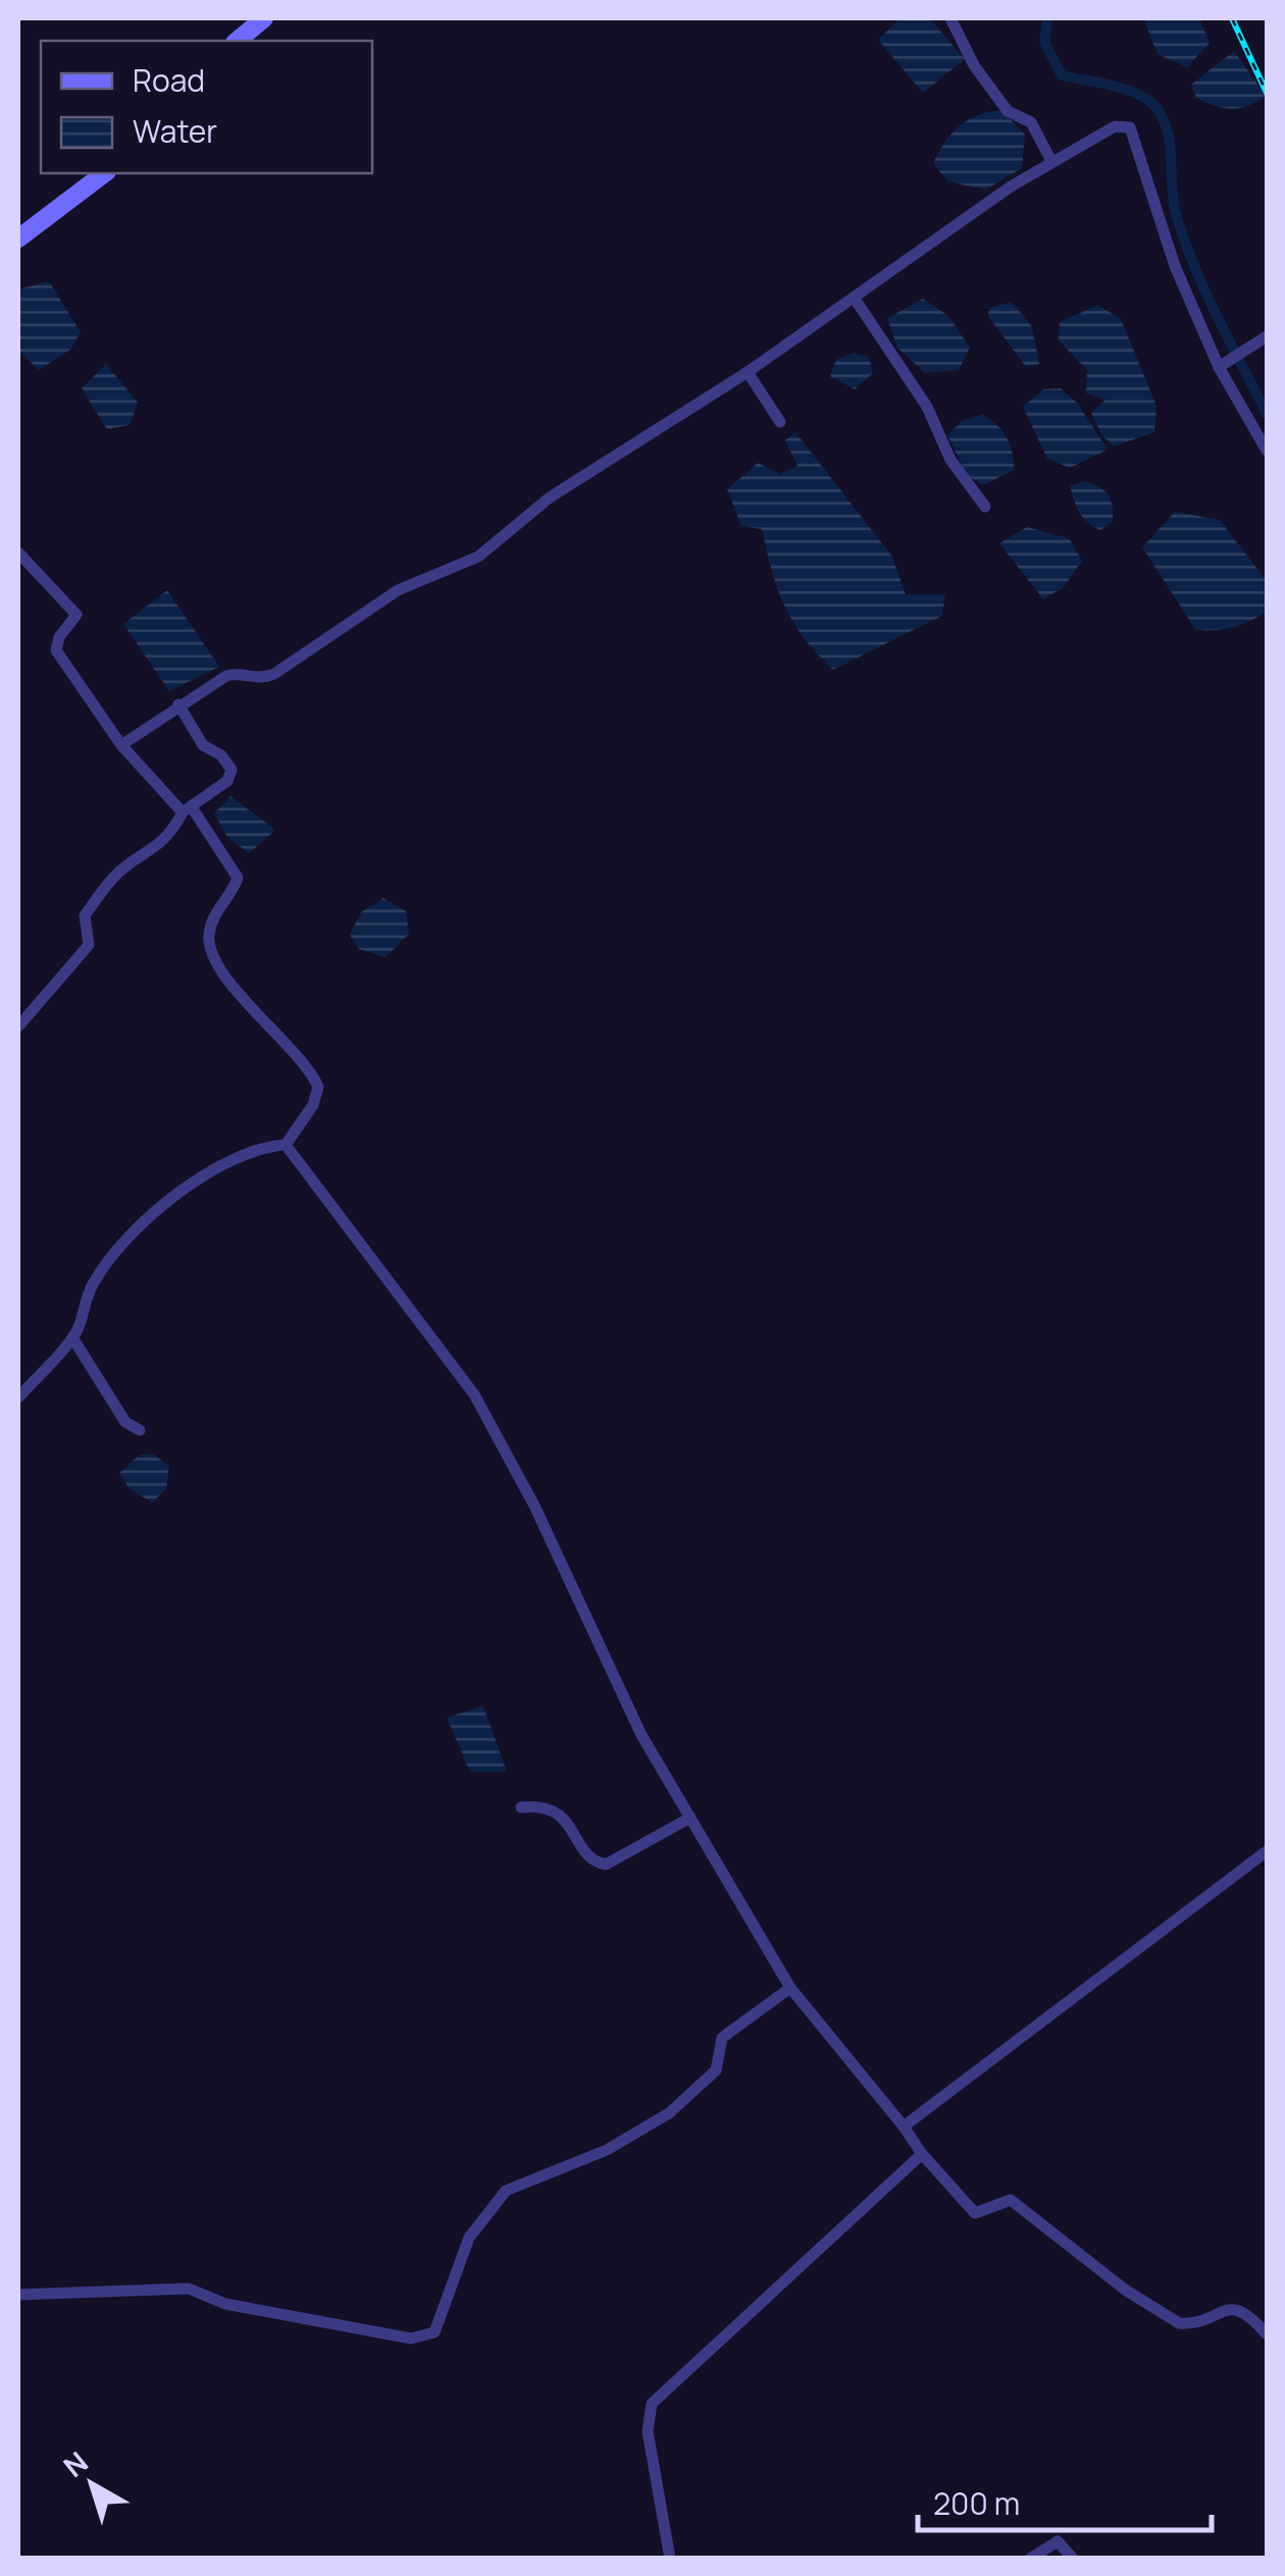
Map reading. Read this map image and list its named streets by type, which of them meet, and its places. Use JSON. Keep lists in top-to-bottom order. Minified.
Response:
{"legend":["Road","Water"],"scale_bar":"200 m","north":"top left"}
